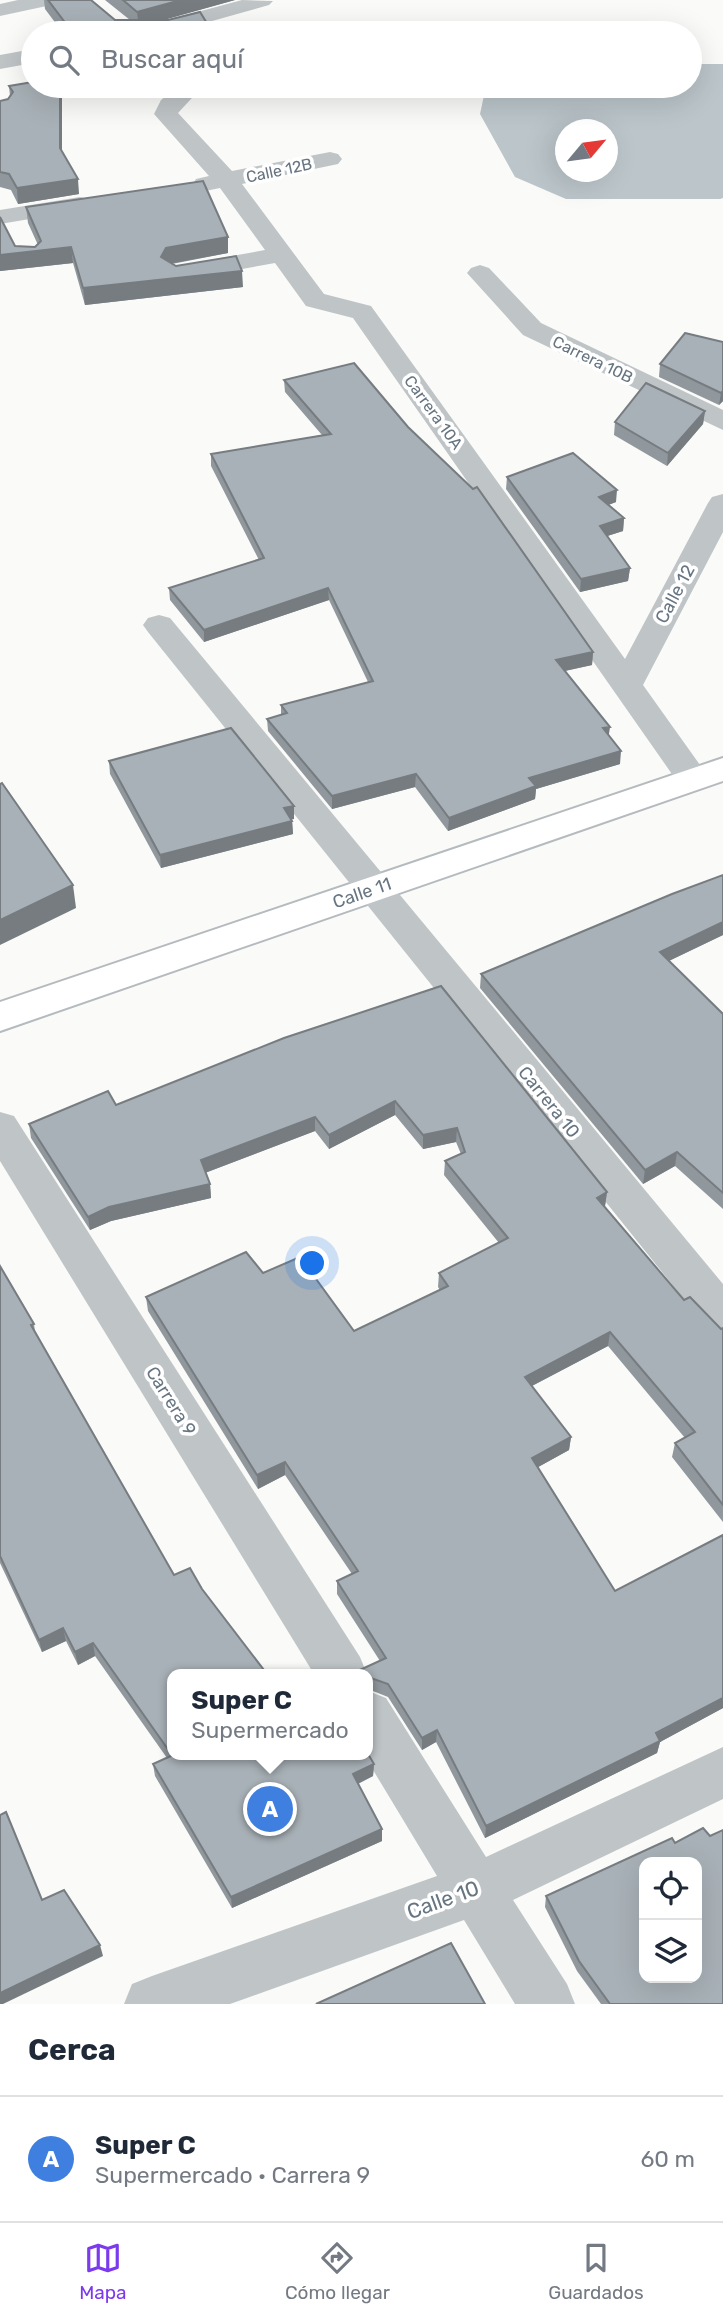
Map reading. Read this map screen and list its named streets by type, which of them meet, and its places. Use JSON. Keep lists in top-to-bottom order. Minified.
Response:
{"streets":{"main road":["Calle 11"],"street":["Calle 12B","Carrera 10B","Carrera 10A","Calle 12","Carrera 10","Carrera 9","Calle 10"]},"crossings":[["Calle 12B","Carrera 10A"],["Carrera 10A","Calle 12"],["Carrera 10A","Calle 11"],["Calle 11","Carrera 10"]],"north":"top right","page":{"search":"Buscar aquí","popup":["Super C","Supermercado"],"pins":"A","heading":"Cerca","list":[{"mark":"A","name":"Super C","note":"Supermercado · Carrera 9","value":"60 m"}],"nav":["Mapa","Cómo llegar","Guardados"]}}
